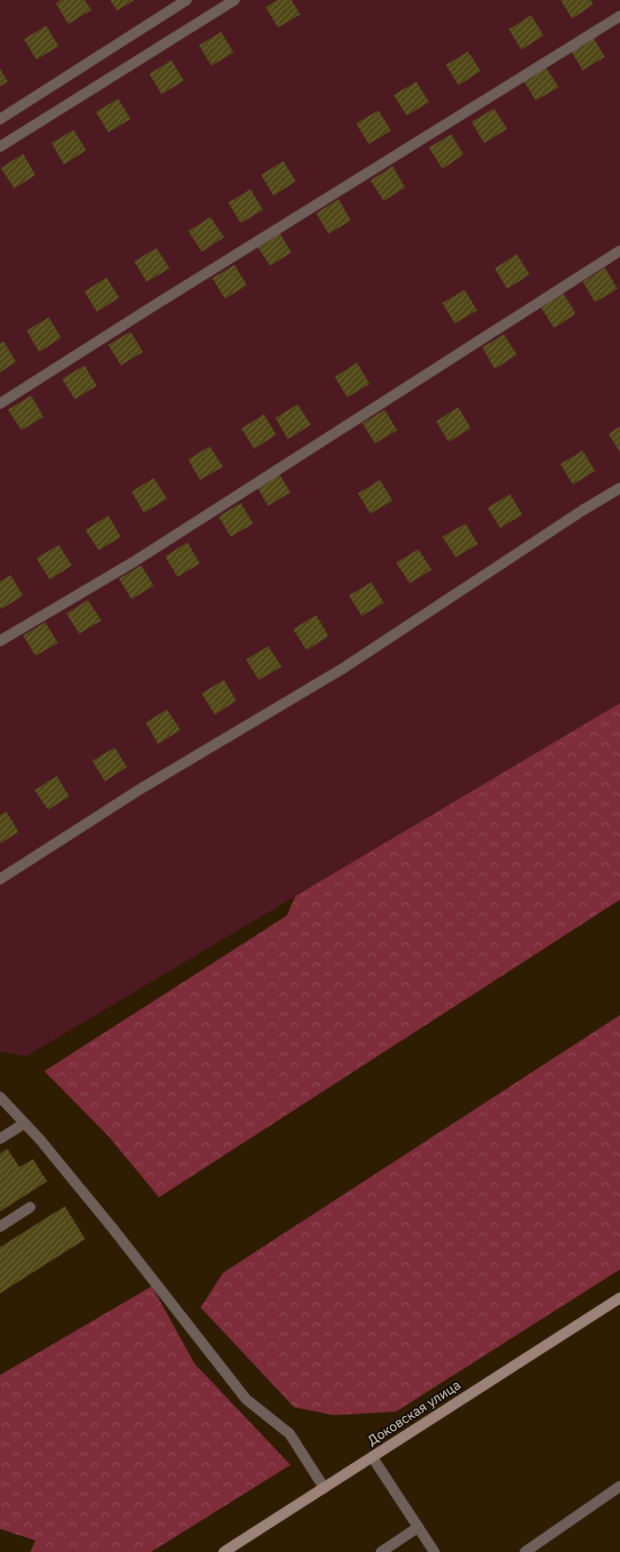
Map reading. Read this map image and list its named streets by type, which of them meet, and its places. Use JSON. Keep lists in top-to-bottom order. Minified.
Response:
{"streets":{"main road":["Доковская улица"]}}
